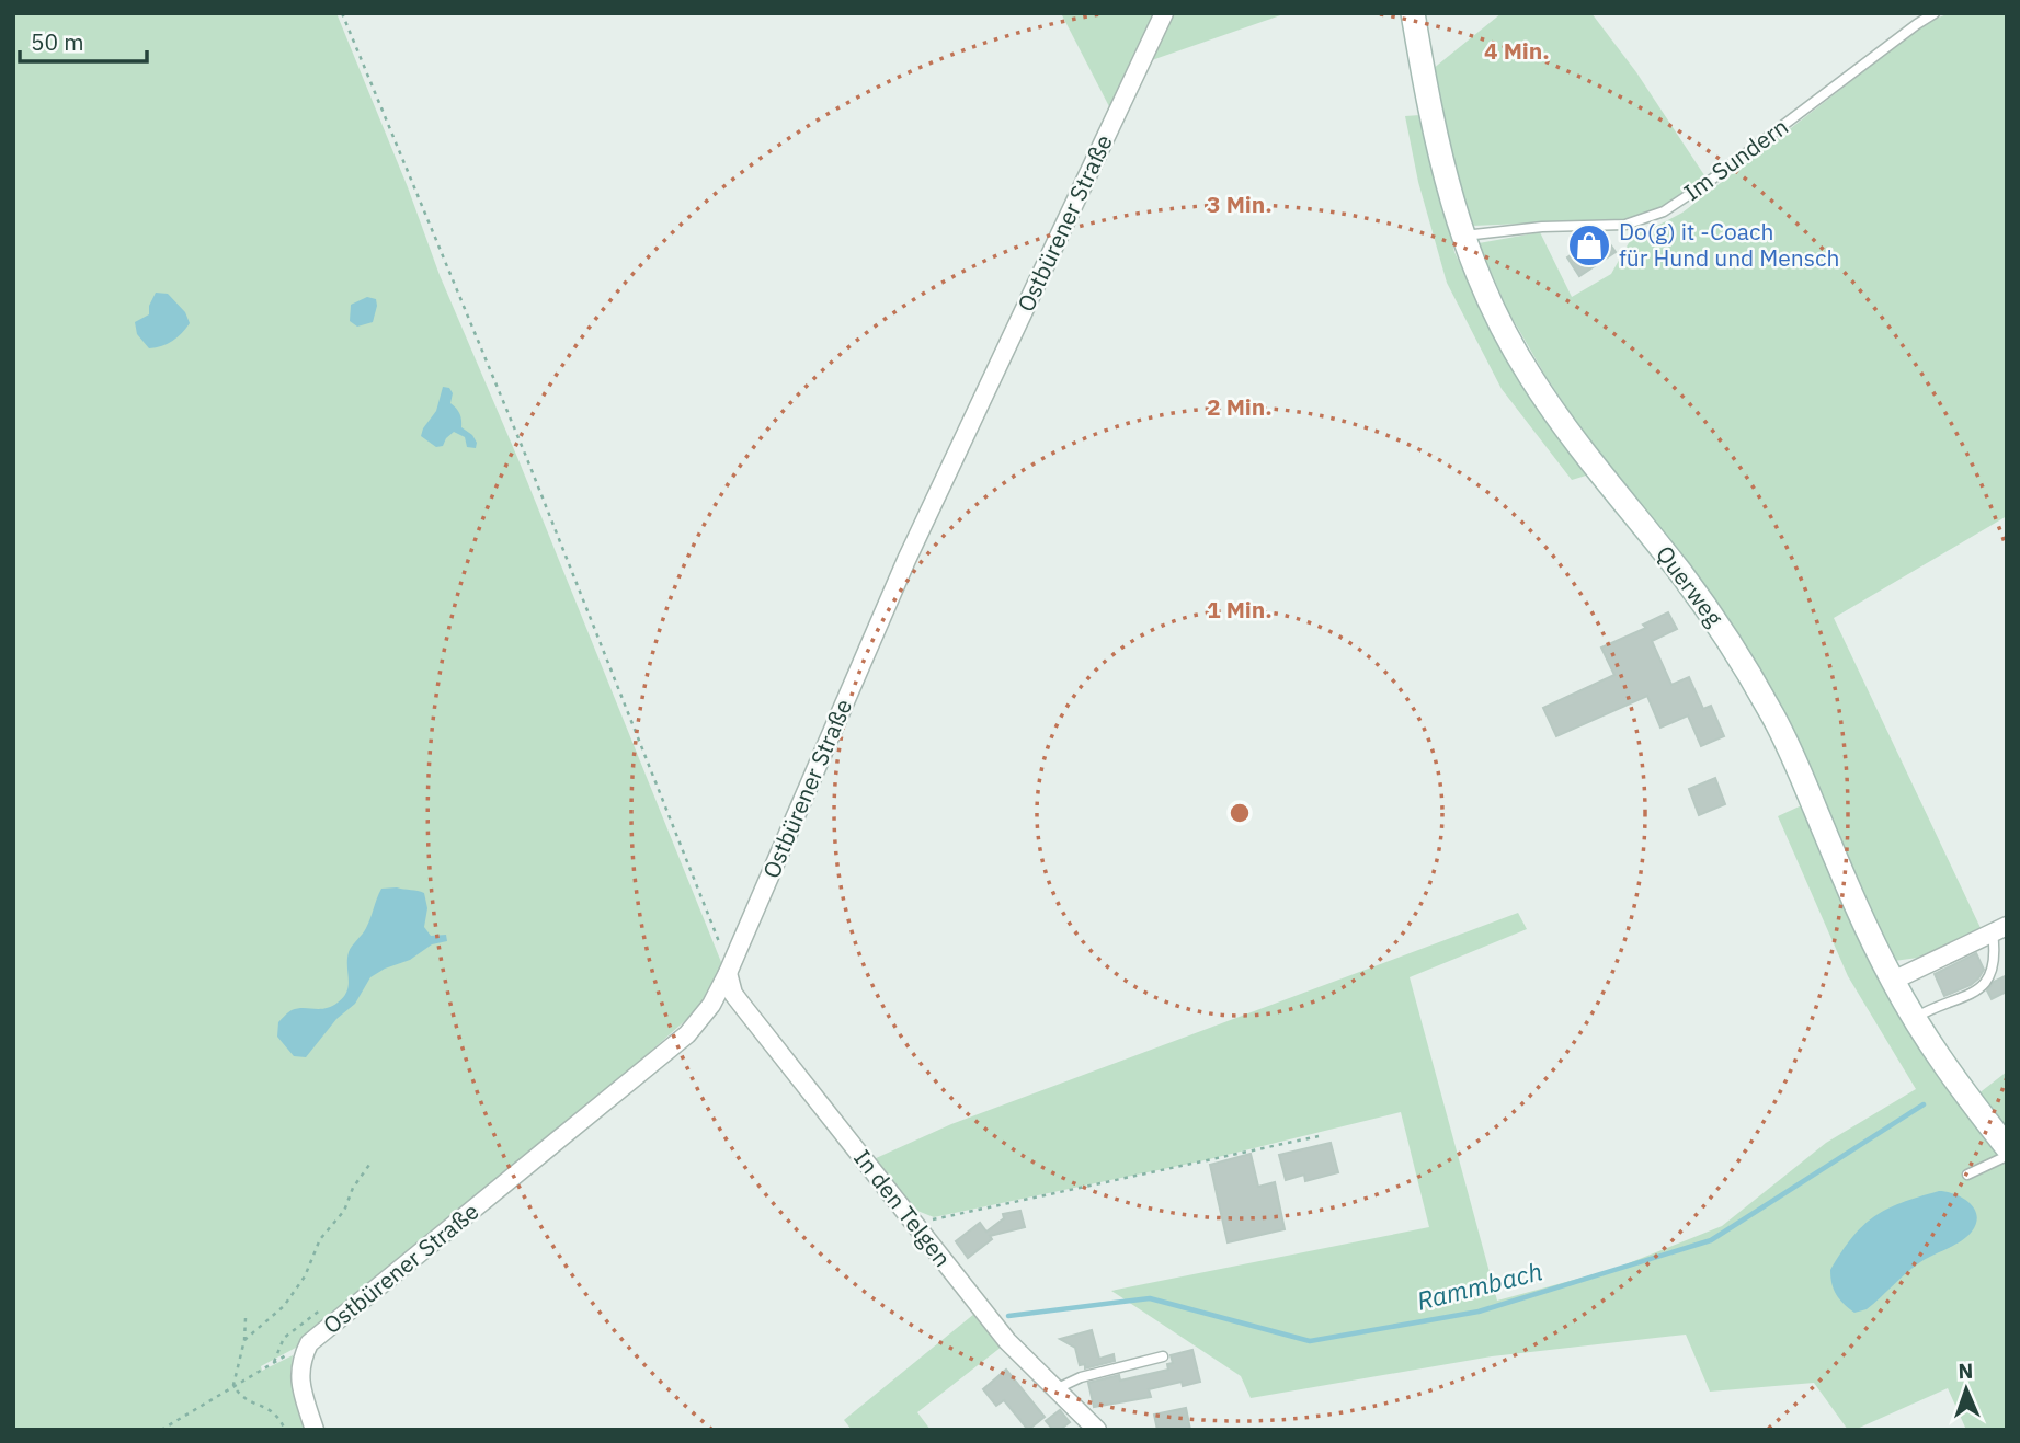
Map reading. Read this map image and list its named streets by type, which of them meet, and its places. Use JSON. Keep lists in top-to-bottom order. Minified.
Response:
{"streets":{"street":["Ostbürener Straße","Querweg","In den Telgen"],"lane":["Im Sundern"]},"crossings":[["Im Sundern","Querweg"],["Ostbürener Straße","In den Telgen"]],"water":["Rammbach"],"places":{"shop":["Do(g) it -Coach für Hund und Mensch"]},"scale_bar":"50 m","north":"top","rings":["4 Min.","3 Min.","2 Min.","1 Min."]}
